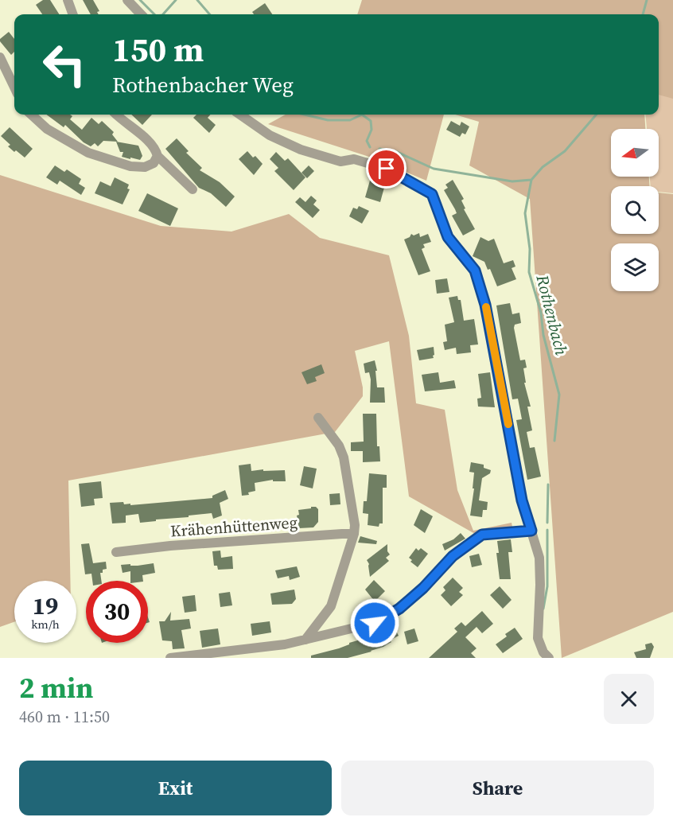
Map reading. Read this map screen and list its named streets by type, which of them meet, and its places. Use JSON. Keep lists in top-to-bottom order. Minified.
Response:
{"streets":{"street":["Krähenhüttenweg"]},"water":["Rothenbach"],"north":"left","page":{"turn":["150 m","Rothenbacher Weg"],"speed":"19 km/h","limit":"30","heading":["2 min","460 m · 11:50"],"buttons":["Exit","Share"]}}
